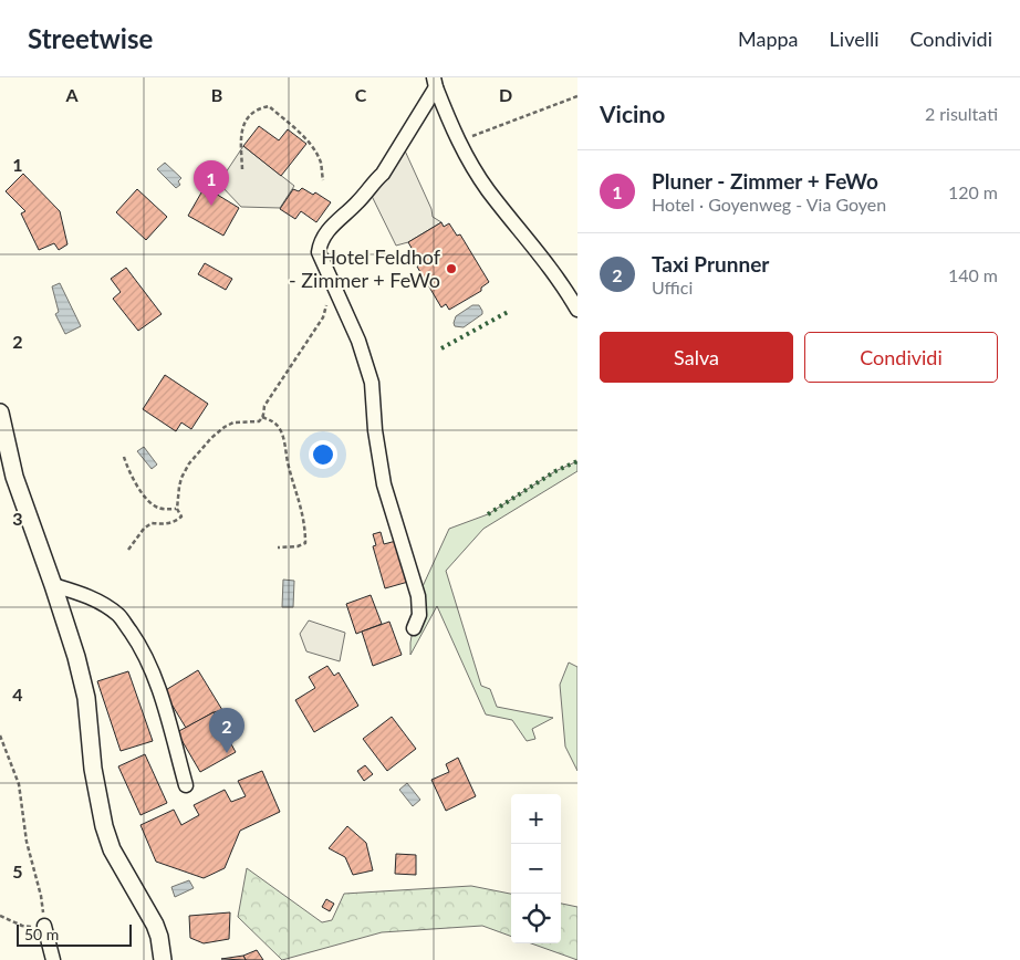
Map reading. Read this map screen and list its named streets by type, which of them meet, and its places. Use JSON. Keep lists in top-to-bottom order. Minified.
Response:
{"places":["Hotel Feldhof - Zimmer + FeWo"],"scale_bar":"50 m","page":{"header":"Streetwise","nav":["Mappa","Livelli","Condividi"],"heading":["Vicino","2 risultati"],"list":[{"mark":"1","name":"Pluner - Zimmer + FeWo","note":"Hotel · Goyenweg - Via Goyen","value":"120 m"},{"mark":"2","name":"Taxi Prunner","note":"Uffici","value":"140 m"}],"pins":["1","2"],"buttons":["Salva","Condividi"],"map_buttons":["+","−"],"scale":"50 m"},"grid":{"columns":["A","B","C","D"],"rows":["1","2","3","4","5"]}}
